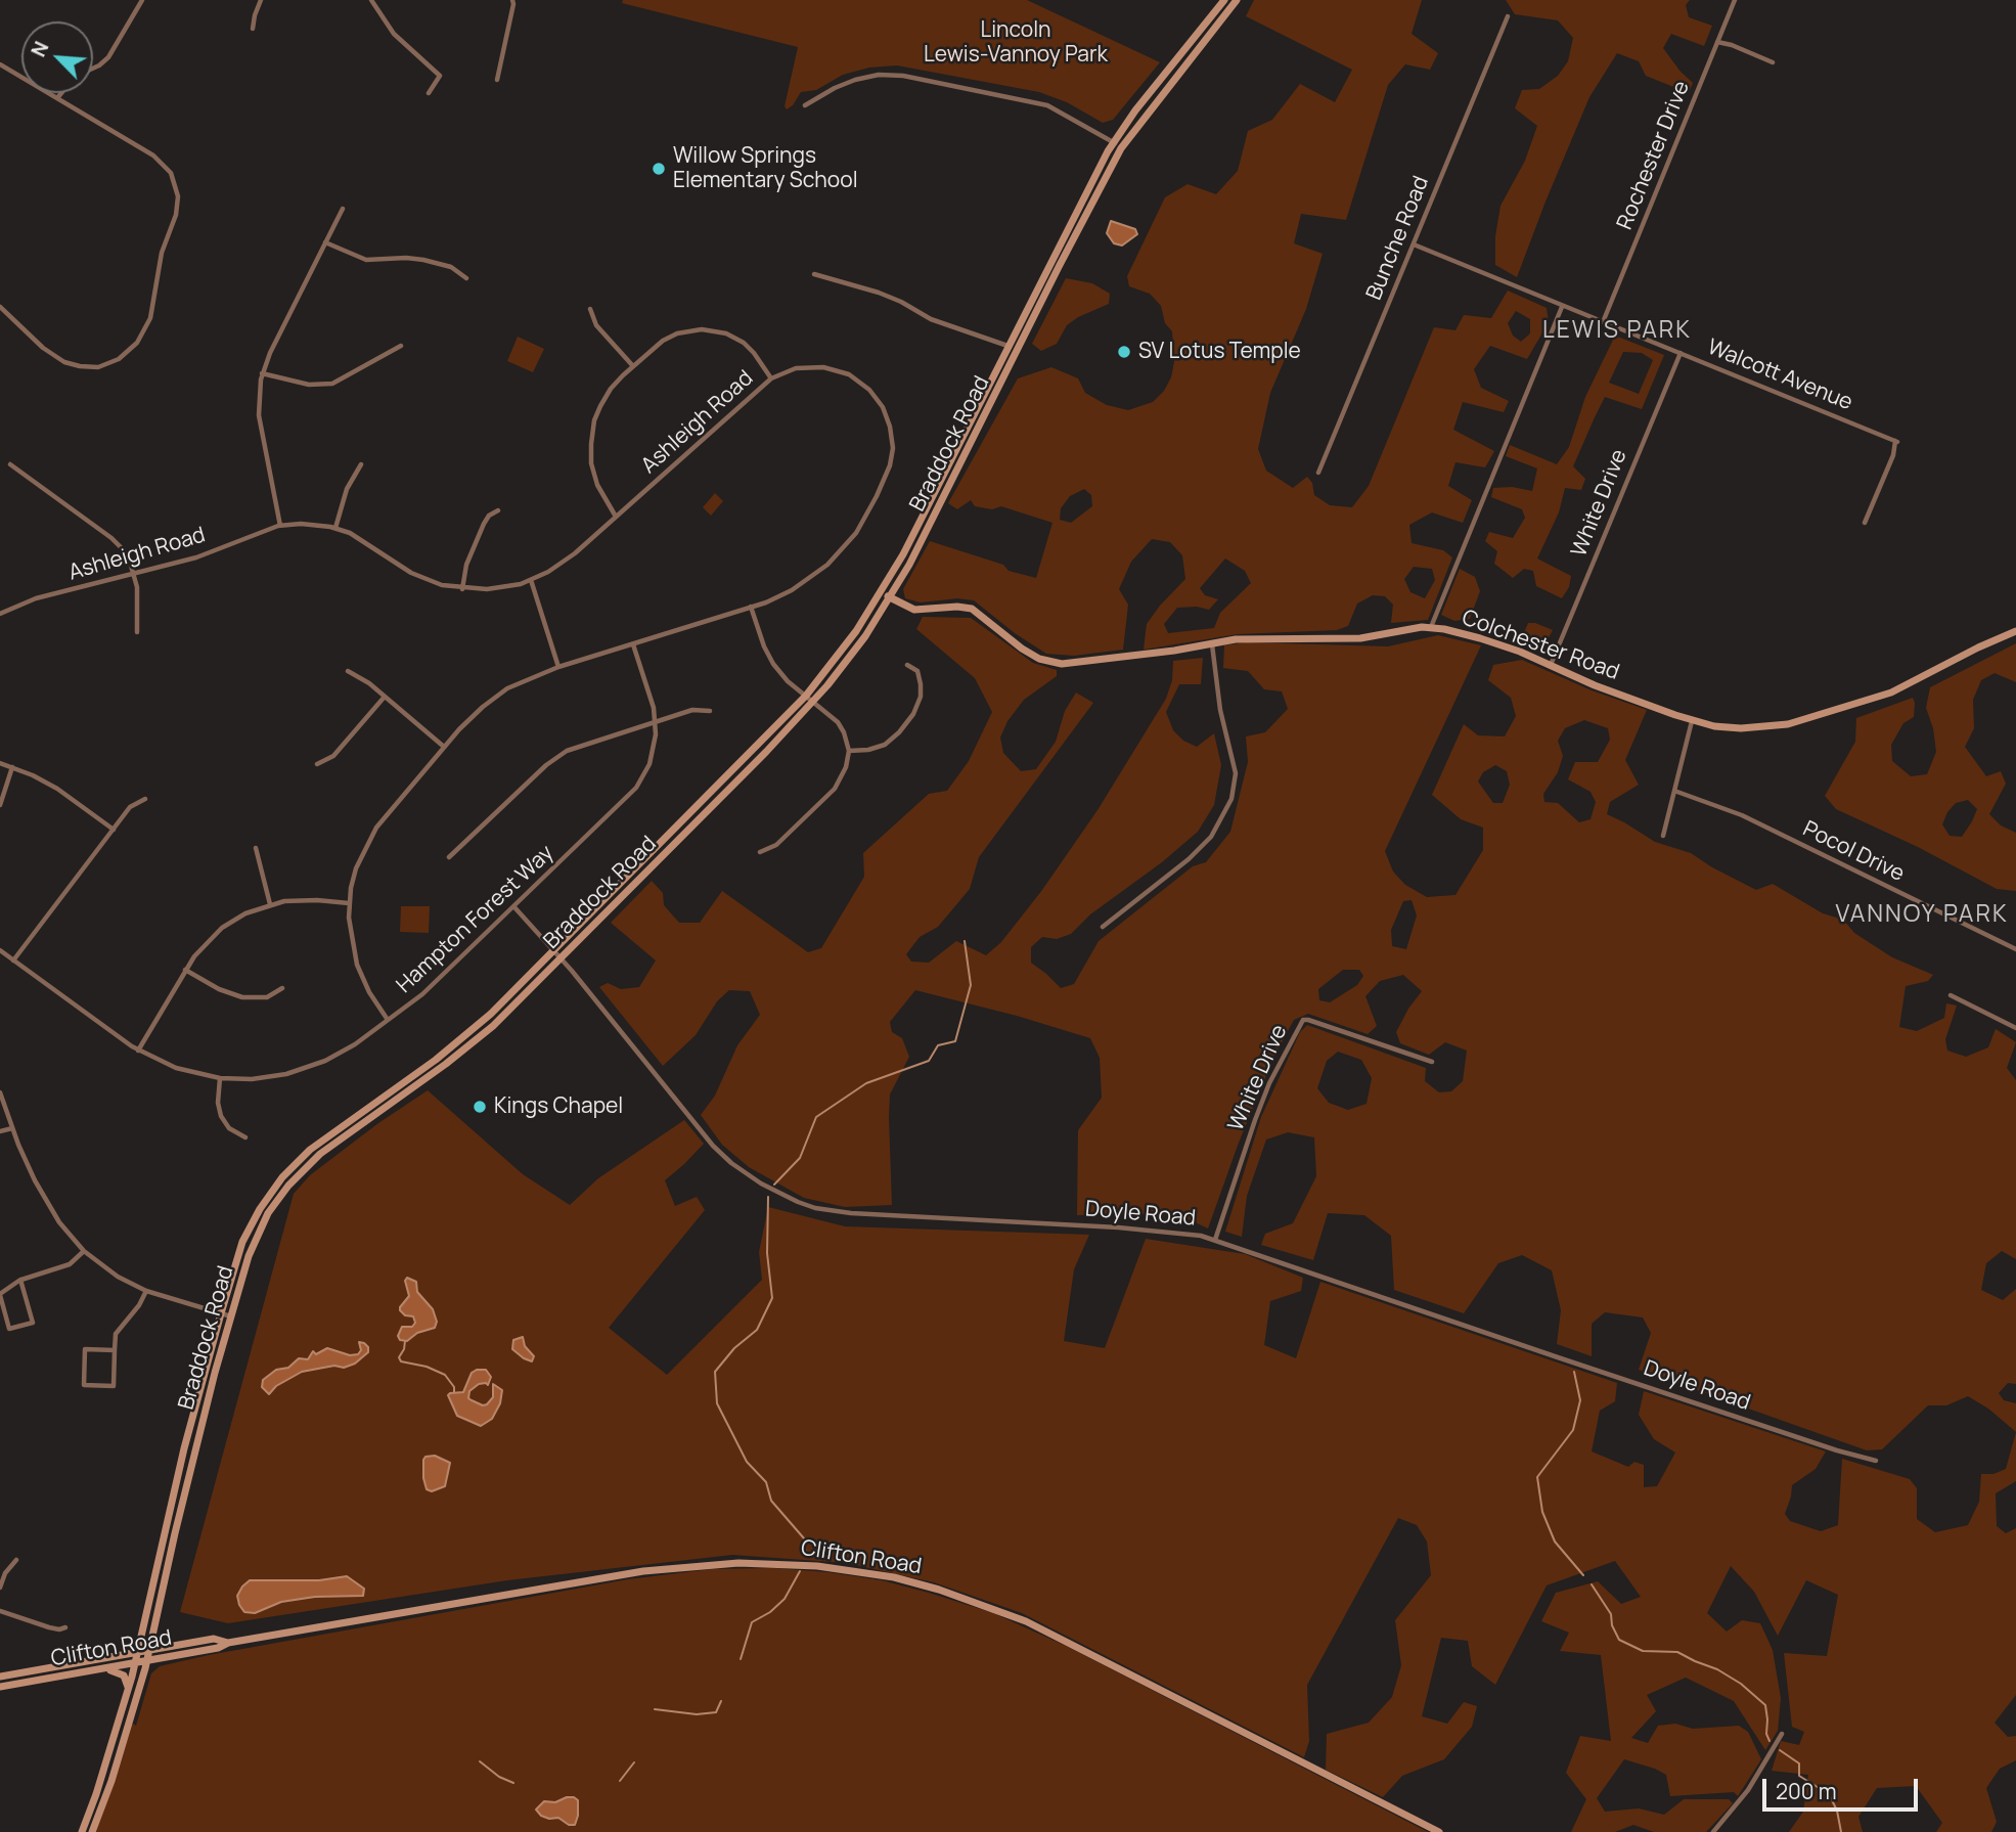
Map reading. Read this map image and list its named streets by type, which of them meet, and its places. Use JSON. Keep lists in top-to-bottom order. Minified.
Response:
{"streets":{"main road":["Braddock Road","Colchester Road","Clifton Road"],"street":["Rochester Drive","Bunche Road","Walcott Avenue","Ashleigh Road","White Drive","Pocol Drive","Hampton Forest Way","Doyle Road"]},"crossings":[["Rochester Drive","Walcott Avenue"],["Bunche Road","Walcott Avenue"],["Walcott Avenue","White Drive"],["Ashleigh Road","Hampton Forest Way"],["Braddock Road","Colchester Road"],["Braddock Road","Doyle Road"],["Braddock Road","Clifton Road"],["White Drive","Colchester Road"],["White Drive","Doyle Road"],["Hampton Forest Way","Doyle Road"]],"districts":["LEWIS PARK","VANNOY PARK"],"parks":["Lincoln Lewis-Vannoy Park"],"places":["Willow Springs Elementary School","SV Lotus Temple","Kings Chapel"],"scale_bar":"200 m","north":"top left"}
